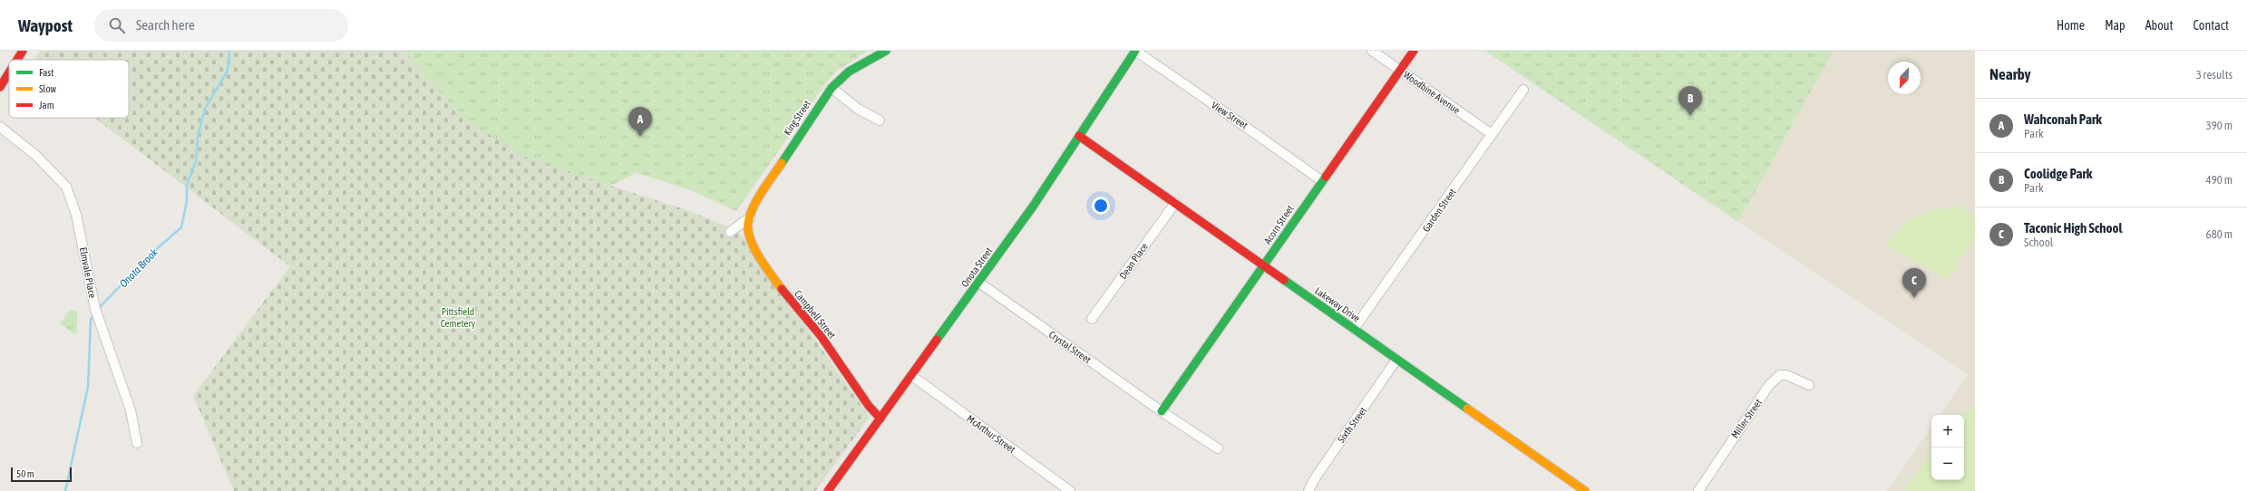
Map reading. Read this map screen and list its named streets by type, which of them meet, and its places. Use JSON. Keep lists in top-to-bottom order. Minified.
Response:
{"streets":{"street":["Woodbine Avenue","View Street","King Street","Garden Street","Acorn Street","Dean Place","Onota Street","Elmvale Place","Lakeway Drive","Campbell Street","Crystal Street","Miller Street","Sixth Street","McArthur Street"]},"crossings":[["Woodbine Avenue","Garden Street"],["Woodbine Avenue","Acorn Street"],["View Street","Acorn Street"],["View Street","Onota Street"],["King Street","Campbell Street"],["Garden Street","Lakeway Drive"],["Acorn Street","Lakeway Drive"],["Acorn Street","Crystal Street"],["Dean Place","Lakeway Drive"],["Onota Street","Lakeway Drive"],["Onota Street","Campbell Street"],["Onota Street","Crystal Street"],["Onota Street","McArthur Street"],["Lakeway Drive","Sixth Street"]],"water":["Onota Brook"],"parks":["Pittsfield Cemetery"],"legend":["Fast","Slow","Jam"],"scale_bar":"50 m","north":"bottom left","page":{"header":"Waypost","search":"Search here","nav":["Home","Map","About","Contact"],"heading":["Nearby","3 results"],"pins":["B","A","C"],"list":[{"mark":"A","name":"Wahconah Park","note":"Park","value":"390 m"},{"mark":"B","name":"Coolidge Park","note":"Park","value":"490 m"},{"mark":"C","name":"Taconic High School","note":"School","value":"680 m"}],"map_buttons":["+","−"],"scale":"50 m"}}
